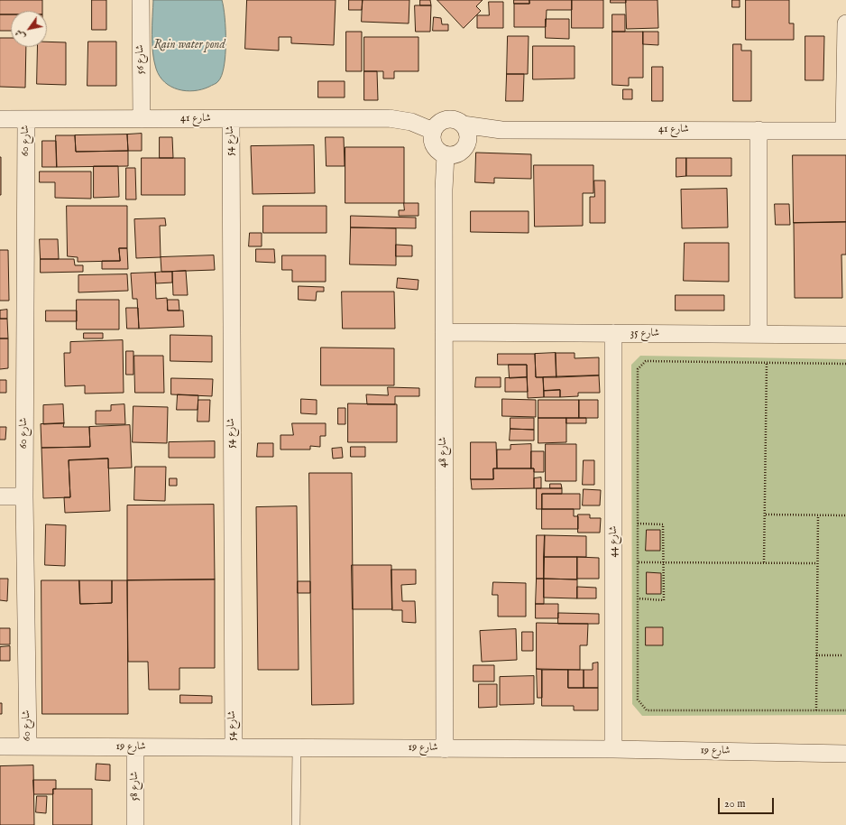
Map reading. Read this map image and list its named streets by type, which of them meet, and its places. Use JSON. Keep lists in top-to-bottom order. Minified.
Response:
{"streets":{"street":["شارع 56","شارع 41","شارع 60","شارع 54","شارع 35","شارع 48","شارع 44","شارع 19","شارع 58"]},"crossings":[["شارع 56","شارع 41"],["شارع 41","شارع 60"],["شارع 41","شارع 54"],["شارع 41","شارع 48"],["شارع 60","شارع 19"],["شارع 54","شارع 19"],["شارع 35","شارع 48"],["شارع 35","شارع 44"],["شارع 48","شارع 19"],["شارع 44","شارع 19"],["شارع 19","شارع 58"]],"water":["Rain water pond"],"scale_bar":"20 m","north":"bottom left"}
